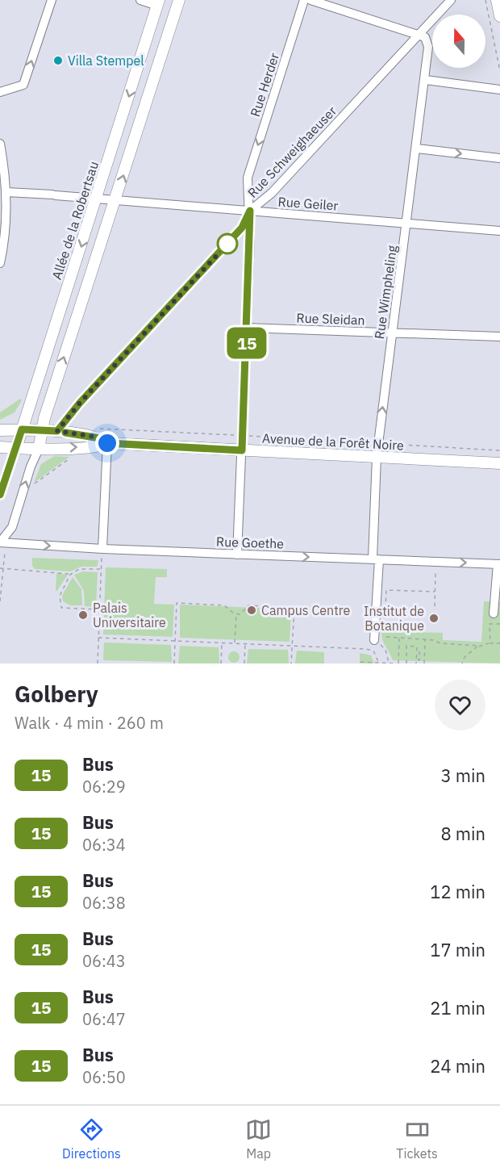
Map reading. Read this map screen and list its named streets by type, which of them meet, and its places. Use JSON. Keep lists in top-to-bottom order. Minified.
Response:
{"streets":{"main road":["Allée de la Robertsau","Avenue de la Forêt Noire"],"street":["Rue Herder","Rue Schweighaeuser","Rue Geiler","Rue Wimpheling","Rue Sleidan","Rue Goethe"]},"crossings":[["Rue Herder","Rue Schweighaeuser"],["Rue Herder","Rue Geiler"],["Rue Herder","Rue Sleidan"],["Rue Herder","Avenue de la Forêt Noire"],["Rue Herder","Rue Goethe"],["Rue Schweighaeuser","Rue Geiler"],["Rue Schweighaeuser","Rue Wimpheling"],["Rue Schweighaeuser","Avenue de la Forêt Noire"],["Rue Geiler","Allée de la Robertsau"],["Rue Geiler","Rue Wimpheling"],["Allée de la Robertsau","Avenue de la Forêt Noire"],["Rue Wimpheling","Rue Sleidan"],["Rue Wimpheling","Avenue de la Forêt Noire"],["Rue Wimpheling","Rue Goethe"]],"one_way":["Rue Herder","Rue Goethe"],"places":["Villa Stempel","Campus Centre","Palais Universitaire","Institut de Botanique"],"lines":["bus line 15"],"north":"top","page":{"on_map":"15","heading":["Golbery","Walk · 4 min · 260 m"],"list":[{"mark":"15","name":"Bus","note":"06:29","value":"3 min"},{"mark":"15","name":"Bus","note":"06:34","value":"8 min"},{"mark":"15","name":"Bus","note":"06:38","value":"12 min"},{"mark":"15","name":"Bus","note":"06:43","value":"17 min"},{"mark":"15","name":"Bus","note":"06:47","value":"21 min"},{"mark":"15","name":"Bus","note":"06:50","value":"24 min"}],"tabs":["Directions","Map","Tickets"]}}
